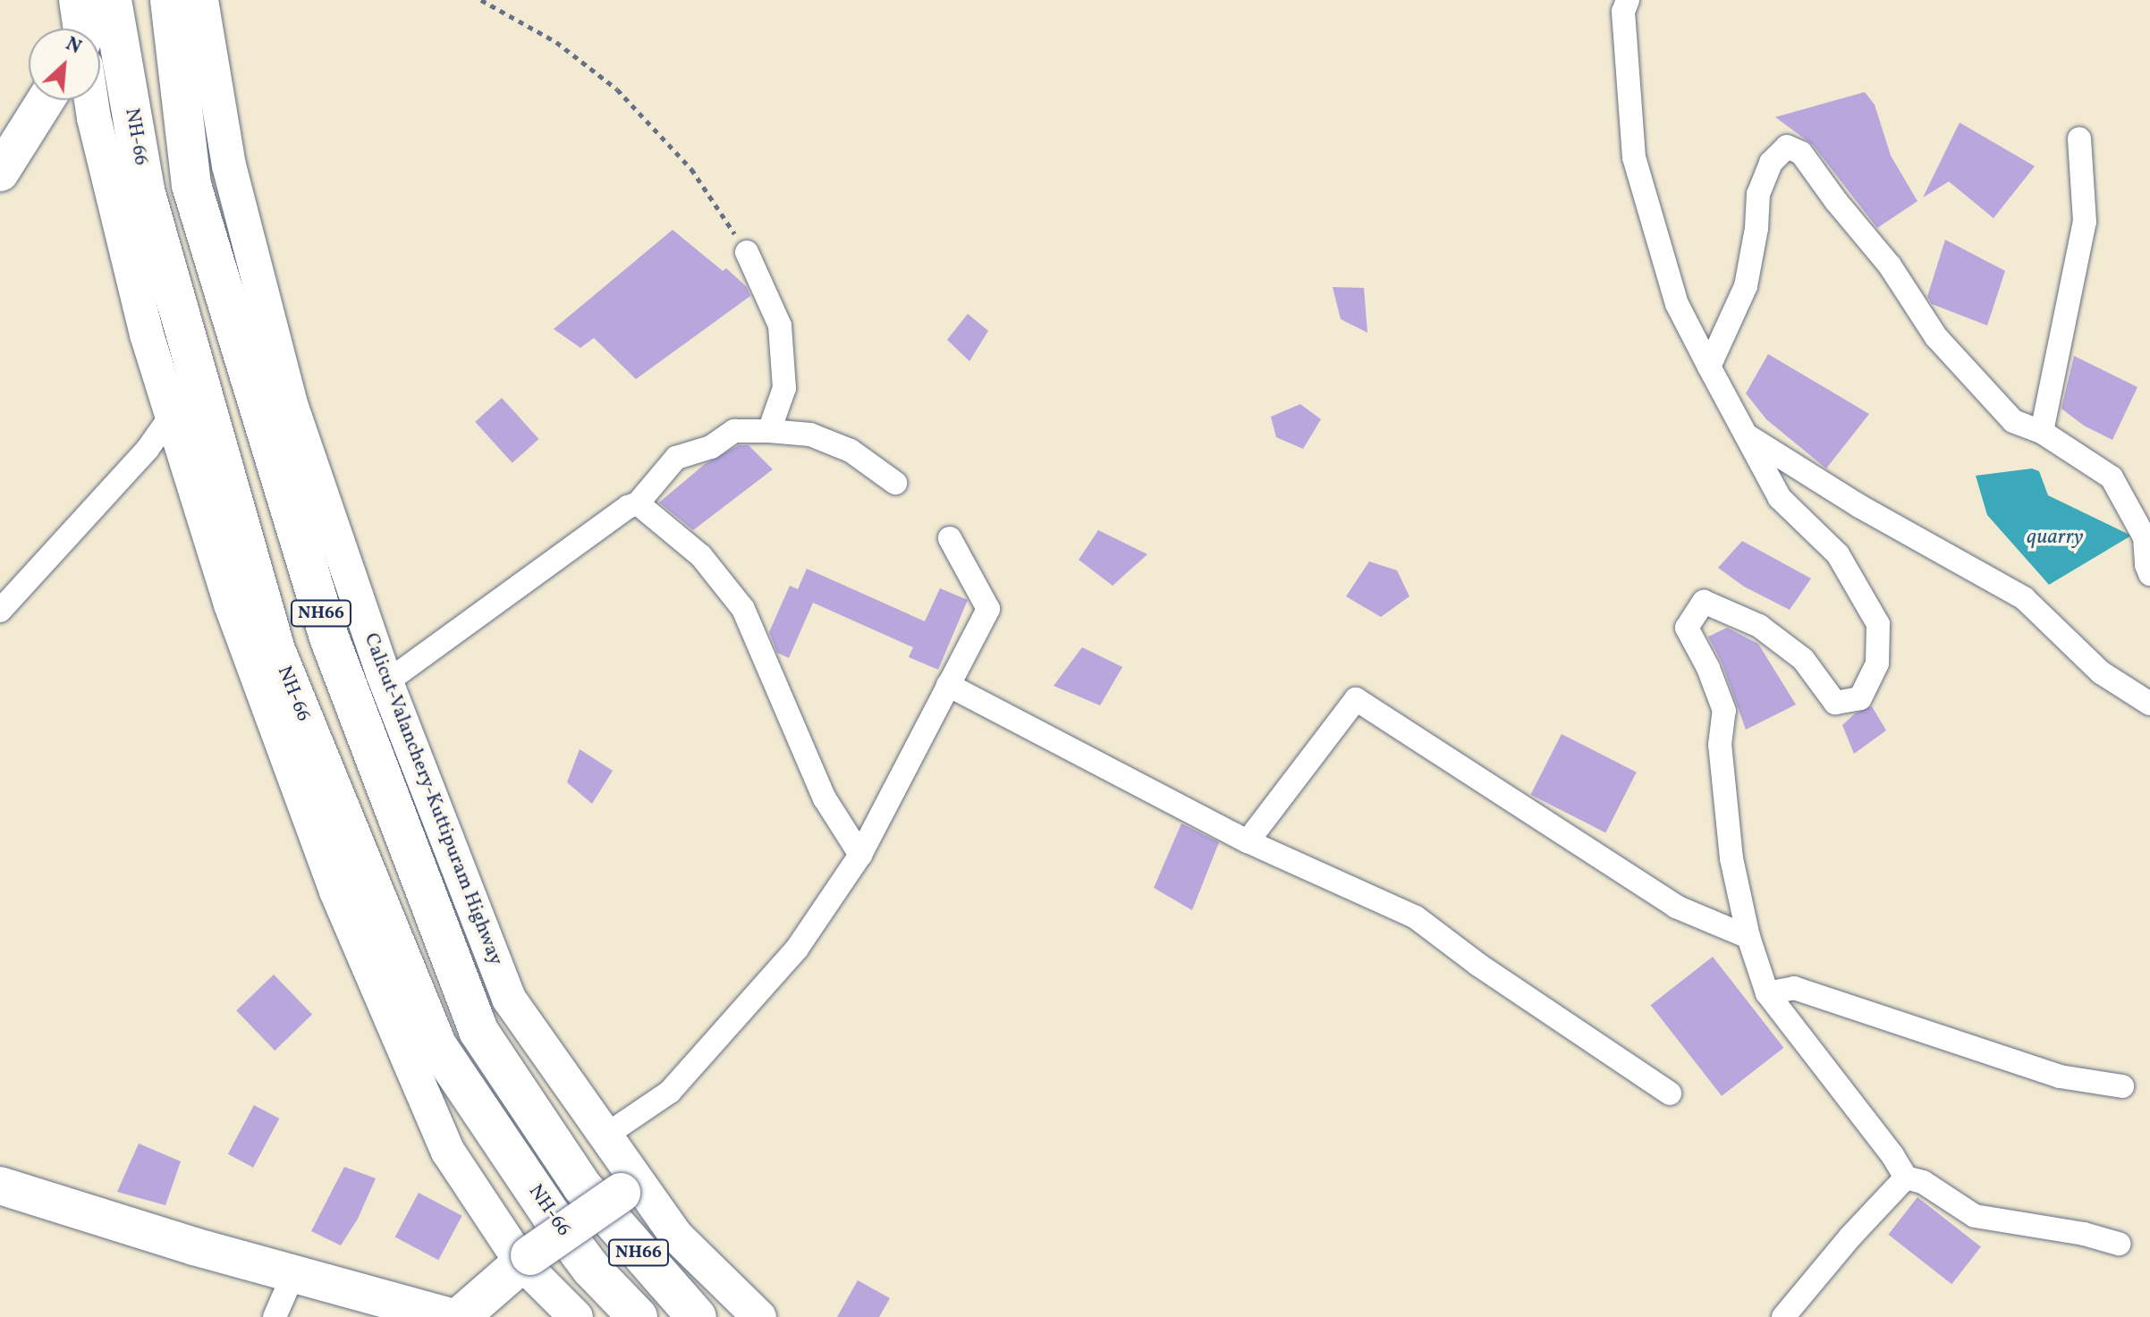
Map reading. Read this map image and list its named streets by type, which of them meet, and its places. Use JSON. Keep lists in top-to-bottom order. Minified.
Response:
{"streets":{"highway":["NH-66","NH66","Calicut-Valanchery-Kuttipuram Highway"]},"crossings":[["NH66","Calicut-Valanchery-Kuttipuram Highway"]],"water":["quarry"],"north":"top right"}
